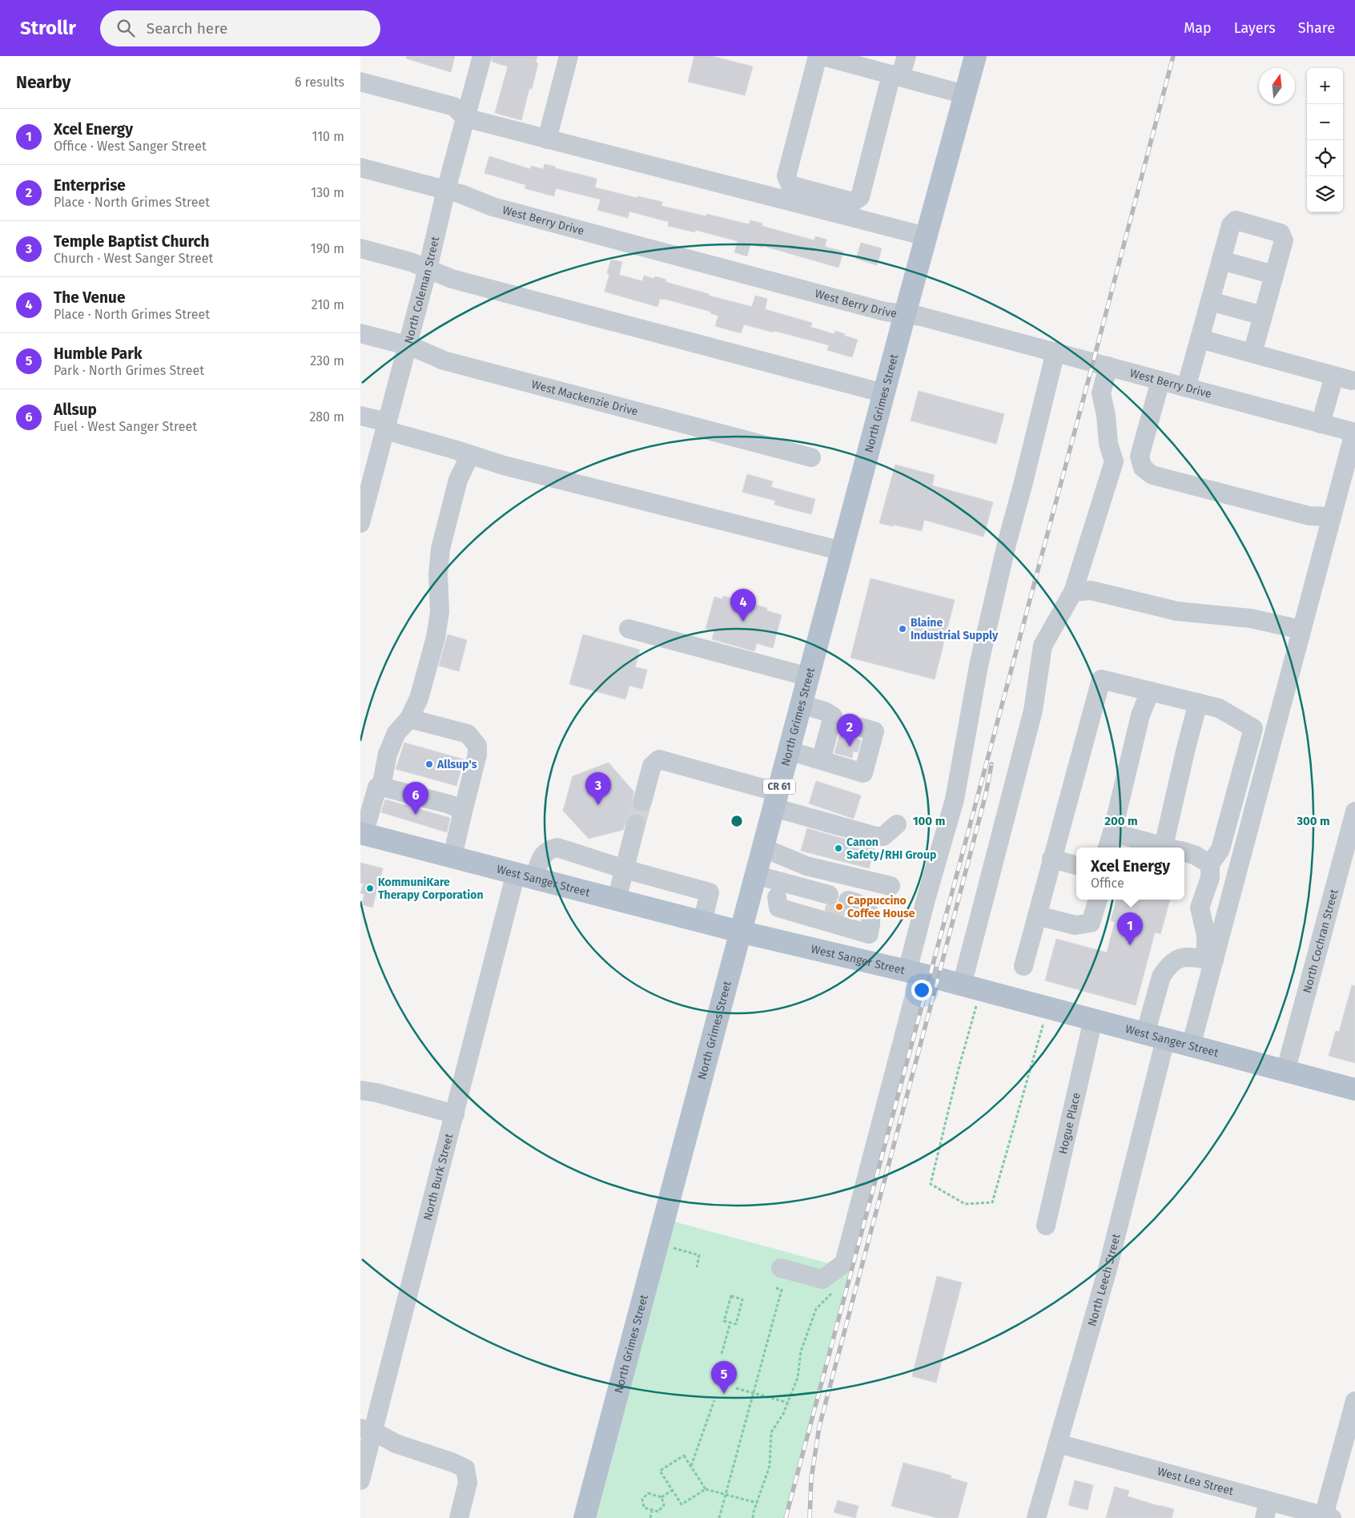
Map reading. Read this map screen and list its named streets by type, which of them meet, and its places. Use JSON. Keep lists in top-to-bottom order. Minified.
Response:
{"streets":{"main road":["North Grimes Street","CR 61","West Sanger Street"],"street":["West Berry Drive","North Coleman Street","West Mackenzie Drive","North Cochran Street","Hogue Place","North Burk Street","North Leech Street","West Lea Street"]},"crossings":[["West Berry Drive","North Coleman Street"],["West Berry Drive","North Grimes Street"],["North Coleman Street","West Mackenzie Drive"],["North Grimes Street","West Sanger Street"],["West Sanger Street","North Cochran Street"],["West Sanger Street","Hogue Place"],["West Sanger Street","North Burk Street"],["West Sanger Street","North Leech Street"],["North Leech Street","West Lea Street"]],"places":["Blaine Industrial Supply","Allsup's","Canon Safety/RHI Group","KommuniKare Therapy Corporation","Cappuccino Coffee House"],"north":"top","page":{"header":"Strollr","search":"Search here","nav":["Map","Layers","Share"],"heading":["Nearby","6 results"],"map_buttons":["+","−"],"list":[{"mark":"1","name":"Xcel Energy","note":"Office · West Sanger Street","value":"110 m"},{"mark":"2","name":"Enterprise","note":"Place · North Grimes Street","value":"130 m"},{"mark":"3","name":"Temple Baptist Church","note":"Church · West Sanger Street","value":"190 m"},{"mark":"4","name":"The Venue","note":"Place · North Grimes Street","value":"210 m"},{"mark":"5","name":"Humble Park","note":"Park · North Grimes Street","value":"230 m"},{"mark":"6","name":"Allsup","note":"Fuel · West Sanger Street","value":"280 m"}],"pins":["4","2","3","6","1","5"],"popup":["Xcel Energy","Office"]},"rings":["100 m","200 m","300 m"]}
